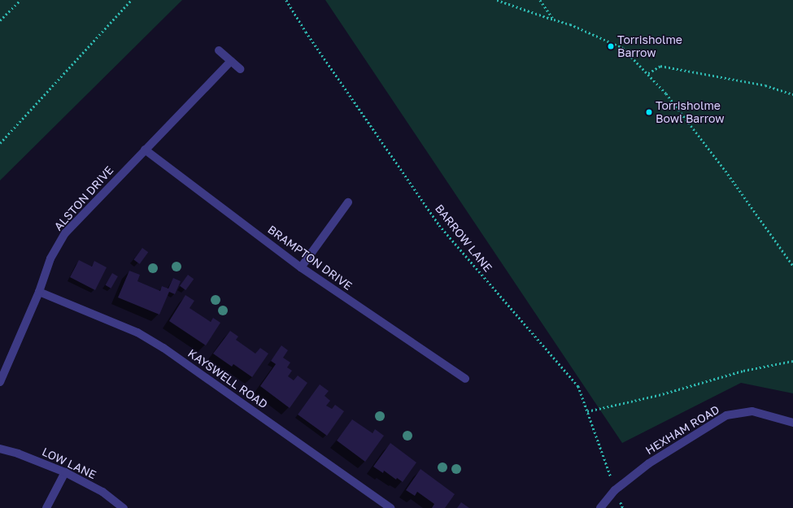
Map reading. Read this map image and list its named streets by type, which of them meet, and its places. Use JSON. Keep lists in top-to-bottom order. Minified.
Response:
{"streets":{"street":["ALSTON DRIVE","BRAMPTON DRIVE","KAYSWELL ROAD","HEXHAM ROAD","LOW LANE"],"path":["BARROW LANE"]},"crossings":[["ALSTON DRIVE","BRAMPTON DRIVE"],["ALSTON DRIVE","KAYSWELL ROAD"],["BARROW LANE","HEXHAM ROAD"]],"places":["Torrisholme Barrow","Torrisholme Bowl Barrow"]}
